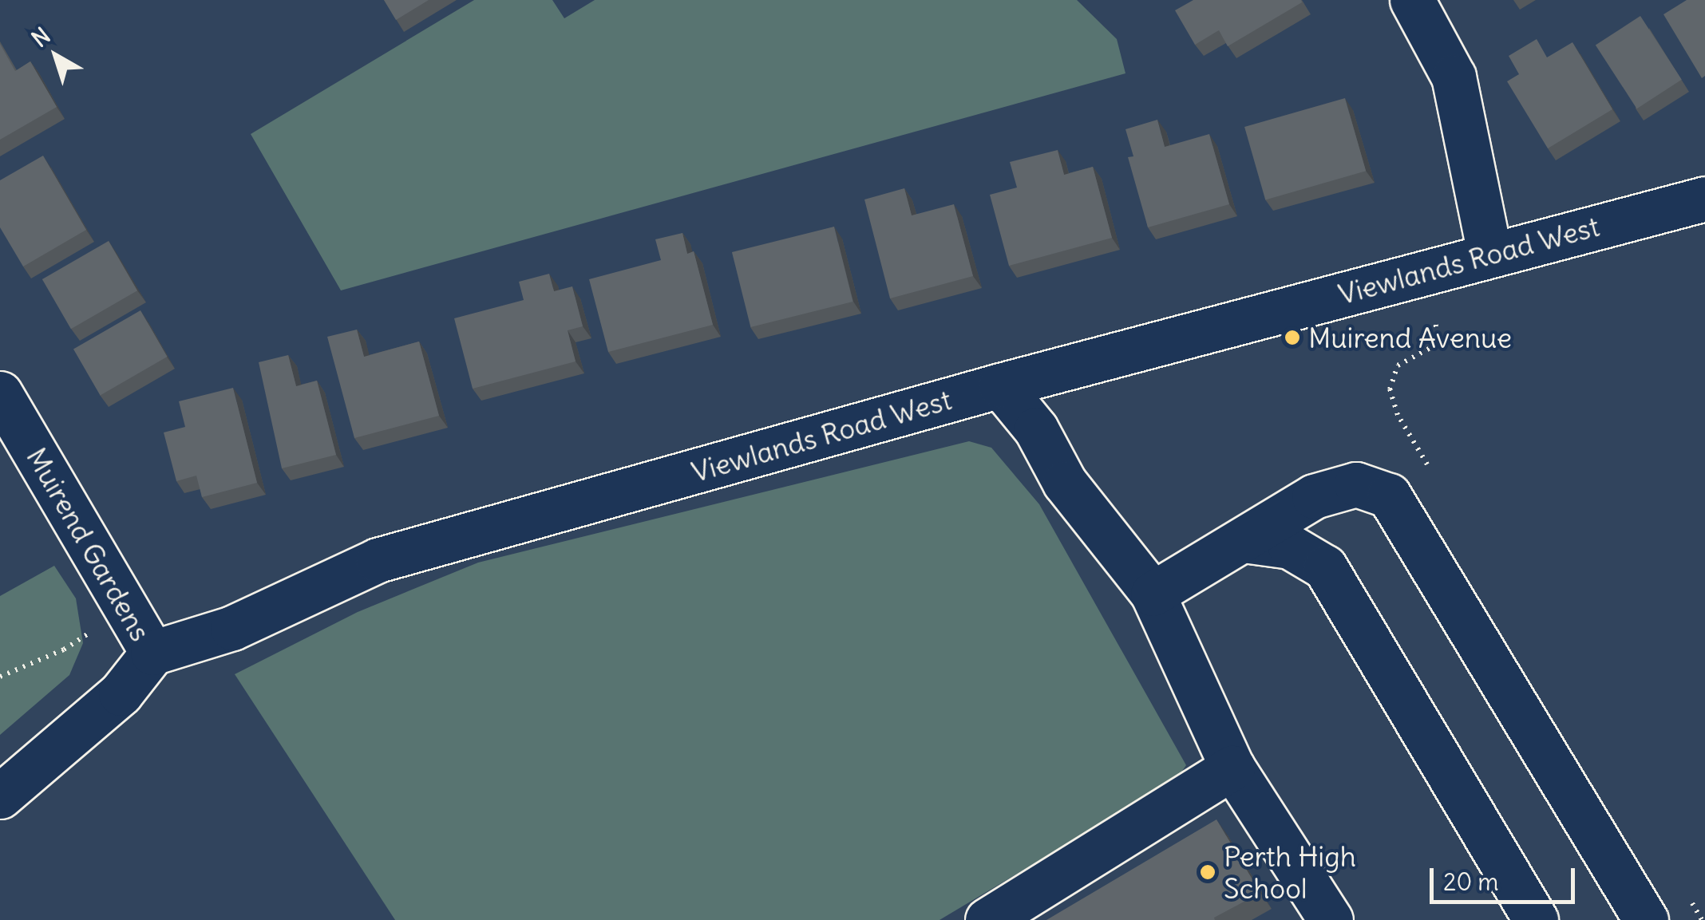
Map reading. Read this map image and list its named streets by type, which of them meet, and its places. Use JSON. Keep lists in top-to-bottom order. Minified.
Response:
{"streets":{"street":["Viewlands Road West","Muirend Gardens"]},"crossings":[["Viewlands Road West","Muirend Gardens"]],"places":["Muirend Avenue","Perth High School"],"scale_bar":"20 m","north":"top left"}
